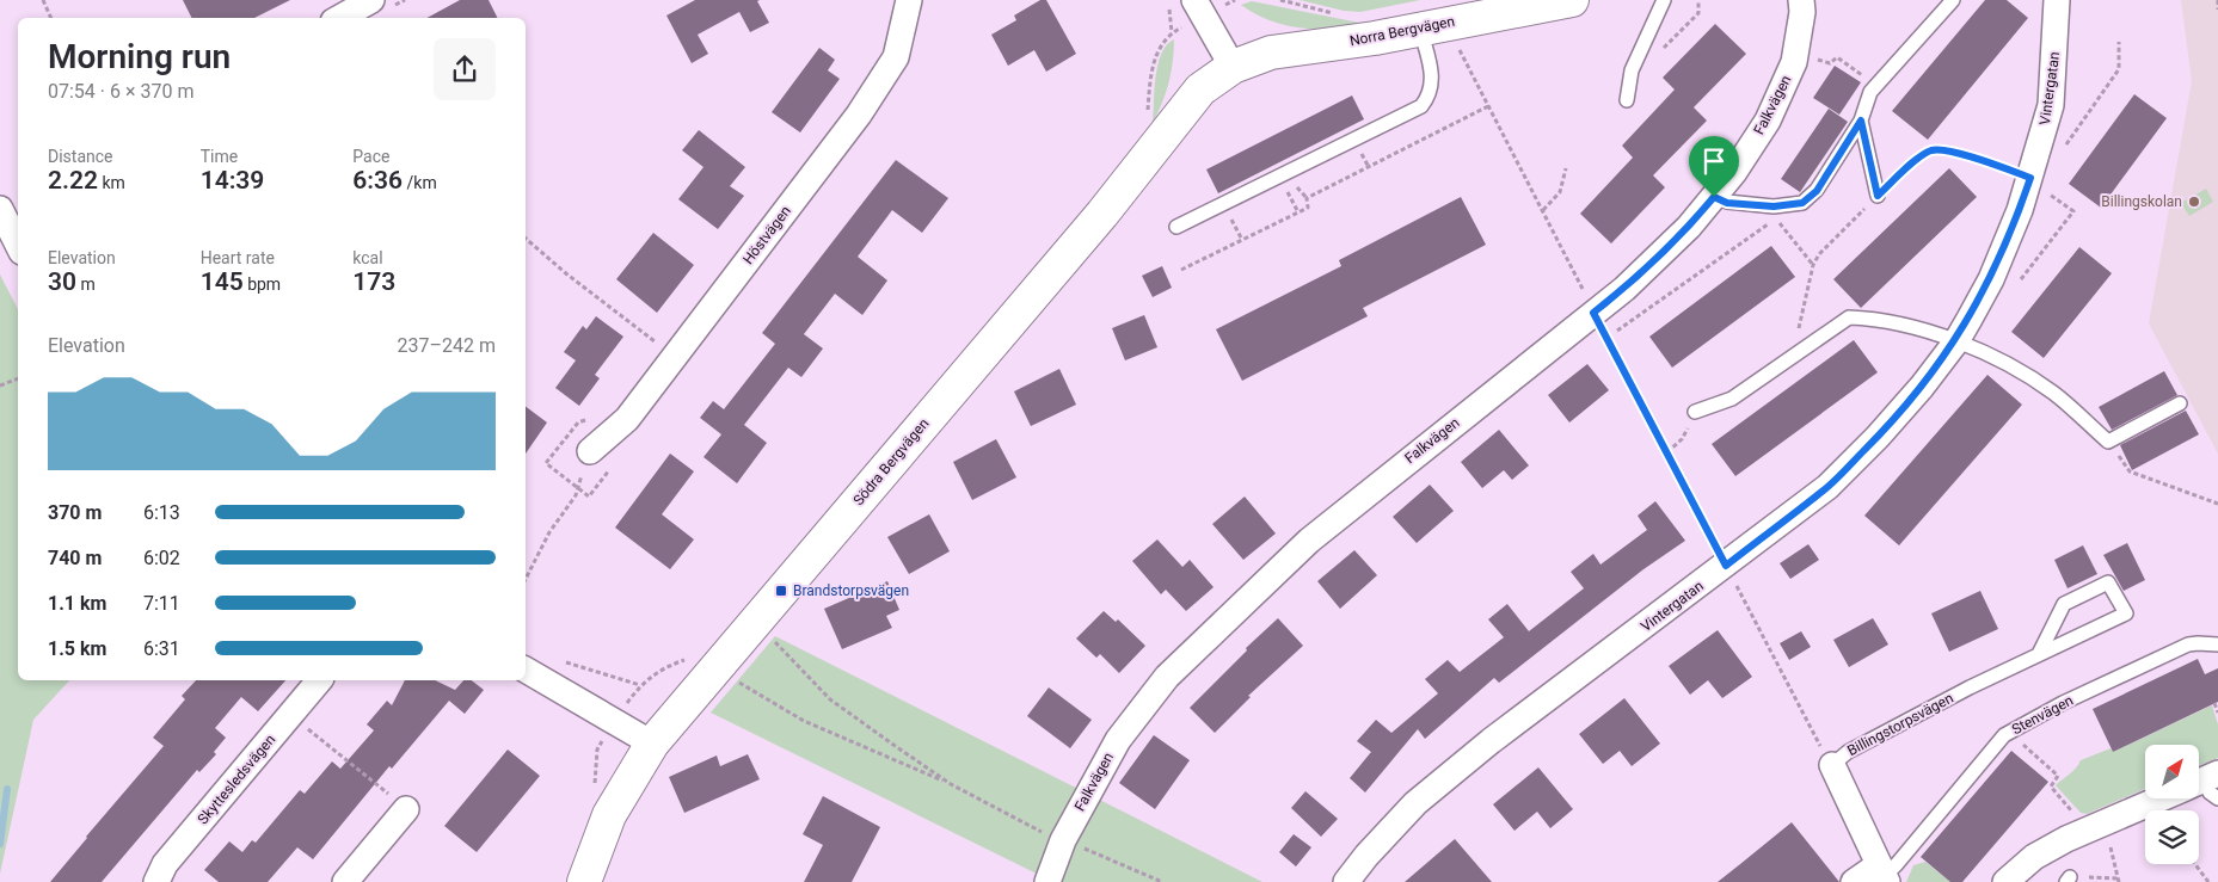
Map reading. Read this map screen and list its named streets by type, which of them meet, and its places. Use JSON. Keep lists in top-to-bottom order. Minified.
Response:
{"streets":{"street":["Norra Bergvägen","Vintergatan","Falkvägen","Höstvägen","Södra Bergvägen","Billingstorpsvägen","Skyttesledsvägen"],"lane":["Stenvägen"]},"crossings":[["Norra Bergvägen","Södra Bergvägen"],["Stenvägen","Billingstorpsvägen"]],"places":{"other":["Billingskolan"],"transit":["Brandstorpsvägen"]},"north":"top right","page":{"heading":["Morning run","07:54 · 6 × 370 m"],"stats":[["Distance","2.22 km"],["Time","14:39"],["Pace","6:36 /km"],["Elevation","30 m"],["Heart rate","145 bpm"],["kcal","173"]],"chart":["Elevation","237–242 m"],"list":[{"name":"370 m","note":"6:13"},{"name":"740 m","note":"6:02"},{"name":"1.1 km","note":"7:11"},{"name":"1.5 km","note":"6:31"}]}}
